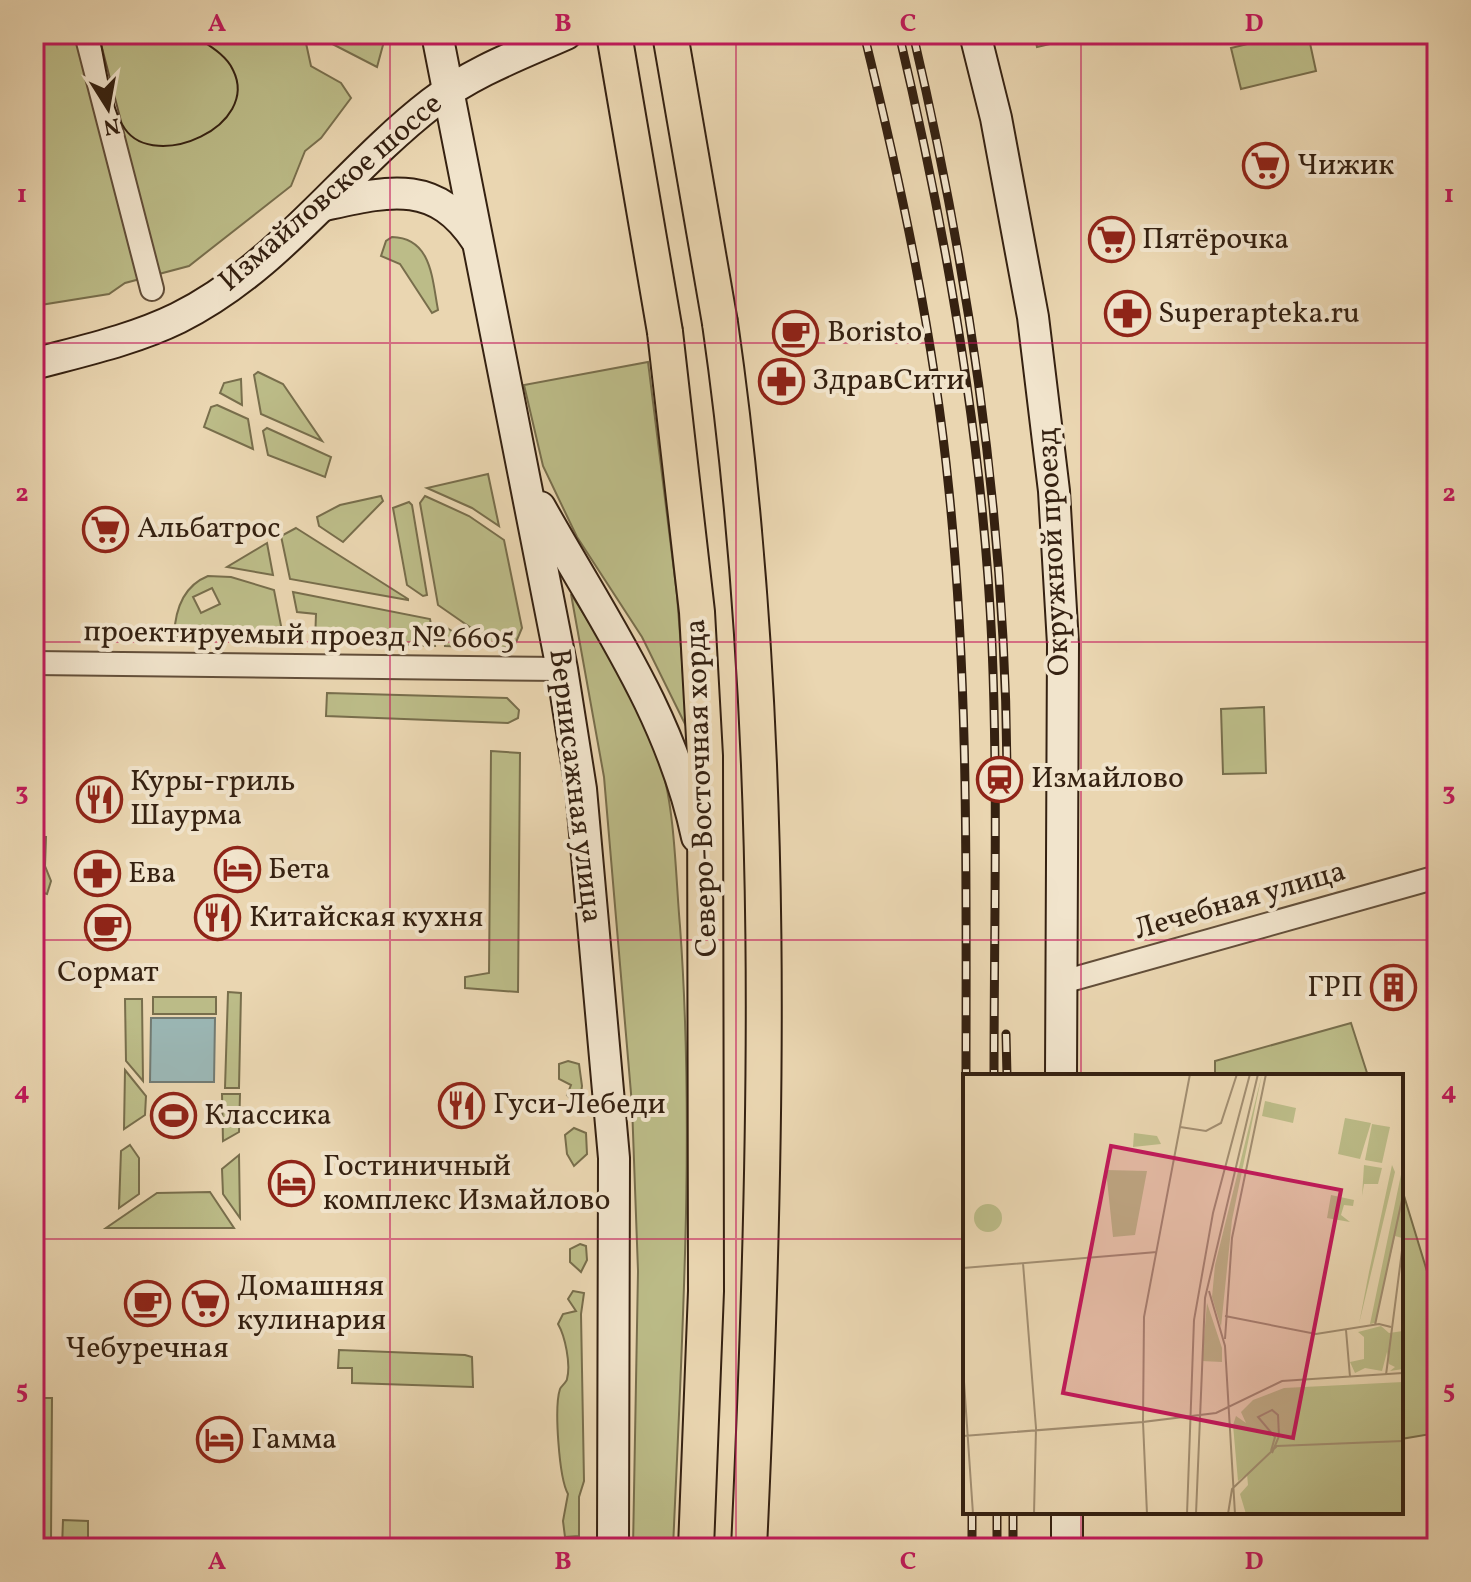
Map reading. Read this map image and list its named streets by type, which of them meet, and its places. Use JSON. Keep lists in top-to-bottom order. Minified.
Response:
{"streets":{"main road":["Северо-Восточная хорда"],"street":["Измайловское шоссе","Окружной проезд","проектируемый проезд № 6605","Вернисажная улица","Лечебная улица"]},"crossings":[["Измайловское шоссе","Вернисажная улица"],["Окружной проезд","Лечебная улица"],["проектируемый проезд № 6605","Вернисажная улица"]],"places":{"supermarket":["Чижик","Пятёрочка","Альбатрос","Домашняя кулинария"],"pharmacy":["Superapteka.ru","ЗдравСити","Ева"],"cafe":["Boristo","Сормат","Чебуречная"],"station":["Измайлово"],"restaurant":["Куры-гриль Шаурма","Китайская кухня","Гуси-Лебеди"],"hotel":["Бета","Гостиничный комплекс Измайлово","Гамма"],"building":["ГРП"],"sports":["Классика"]},"north":"bottom","grid":{"columns":["A","B","C","D"],"rows":["1","2","3","4","5"]}}
